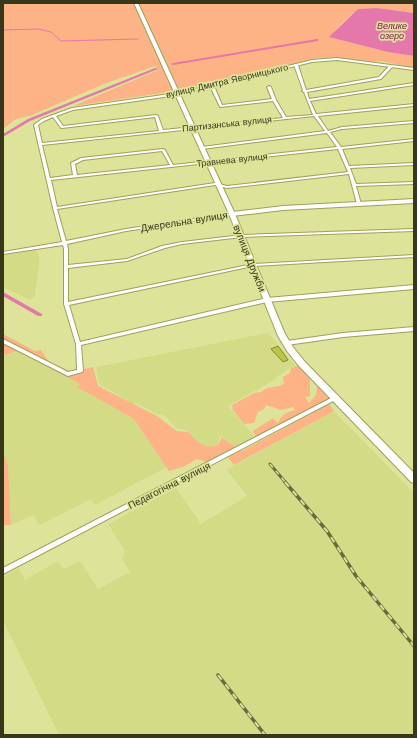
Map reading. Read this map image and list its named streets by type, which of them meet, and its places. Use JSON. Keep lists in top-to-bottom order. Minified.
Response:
{"streets":{"main road":["вулиця Дмитра Яворницького","Джерельна вулиця","вулиця Дружби"],"street":["Партизанська вулиця","Травнева вулиця","Педагогічна вулиця"]},"crossings":[["вулиця Дмитра Яворницького","Партизанська вулиця"],["вулиця Дмитра Яворницького","вулиця Дружби"],["Партизанська вулиця","вулиця Дружби"],["Травнева вулиця","вулиця Дружби"],["Джерельна вулиця","вулиця Дружби"],["вулиця Дружби","Педагогічна вулиця"]],"water":["Велике озеро"]}
